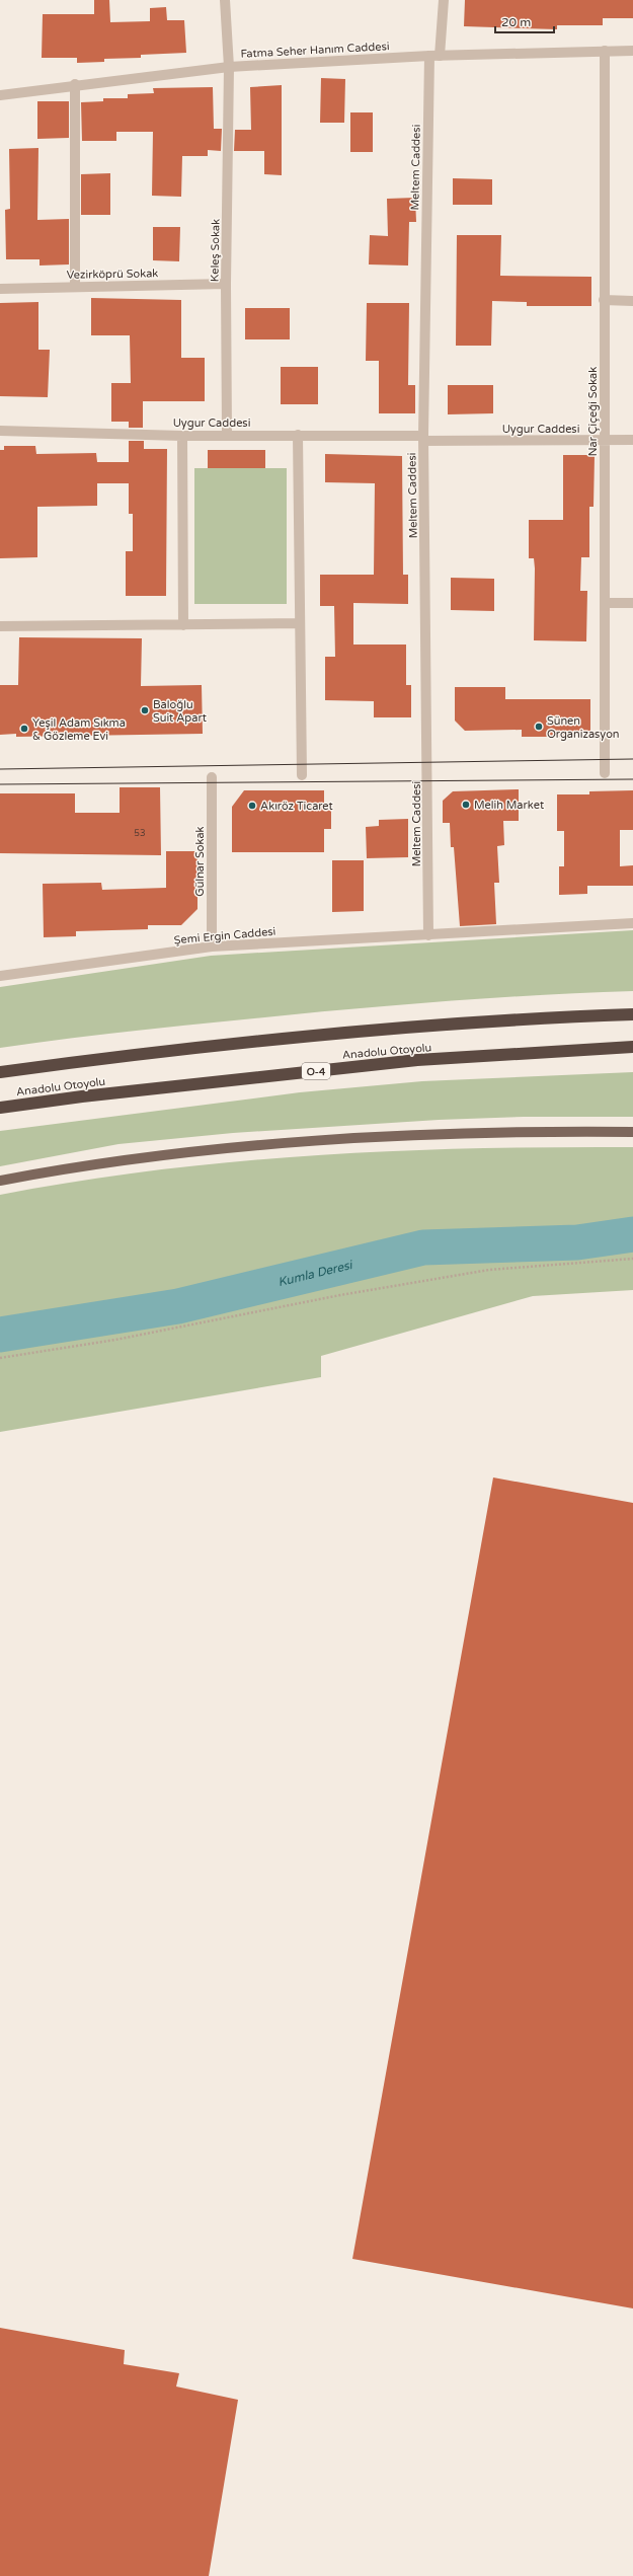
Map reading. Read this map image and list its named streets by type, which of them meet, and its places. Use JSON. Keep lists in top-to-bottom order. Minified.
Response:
{"streets":{"highway":["Anadolu Otoyolu","O-4"],"street":["Fatma Seher Hanım Caddesi","Meltem Caddesi","Keleş Sokak","Vezirköprü Sokak","Nar Çiçeği Sokak","Uygur Caddesi","Gülnar Sokak","Şemi Ergin Caddesi"]},"crossings":[["Fatma Seher Hanım Caddesi","Meltem Caddesi"],["Fatma Seher Hanım Caddesi","Keleş Sokak"],["Fatma Seher Hanım Caddesi","Nar Çiçeği Sokak"],["Meltem Caddesi","Uygur Caddesi"],["Meltem Caddesi","Şemi Ergin Caddesi"],["Keleş Sokak","Vezirköprü Sokak"],["Keleş Sokak","Uygur Caddesi"],["Nar Çiçeği Sokak","Uygur Caddesi"],["Gülnar Sokak","Şemi Ergin Caddesi"]],"water":["Kumla Deresi"],"places":["Baloğlu Suit Apart","Sünen Organizasyon","Yeşil Adam Sıkma & Gözleme Evi","Melih Market","Akıröz Ticaret"],"house_numbers":["53"],"scale_bar":"20 m"}
